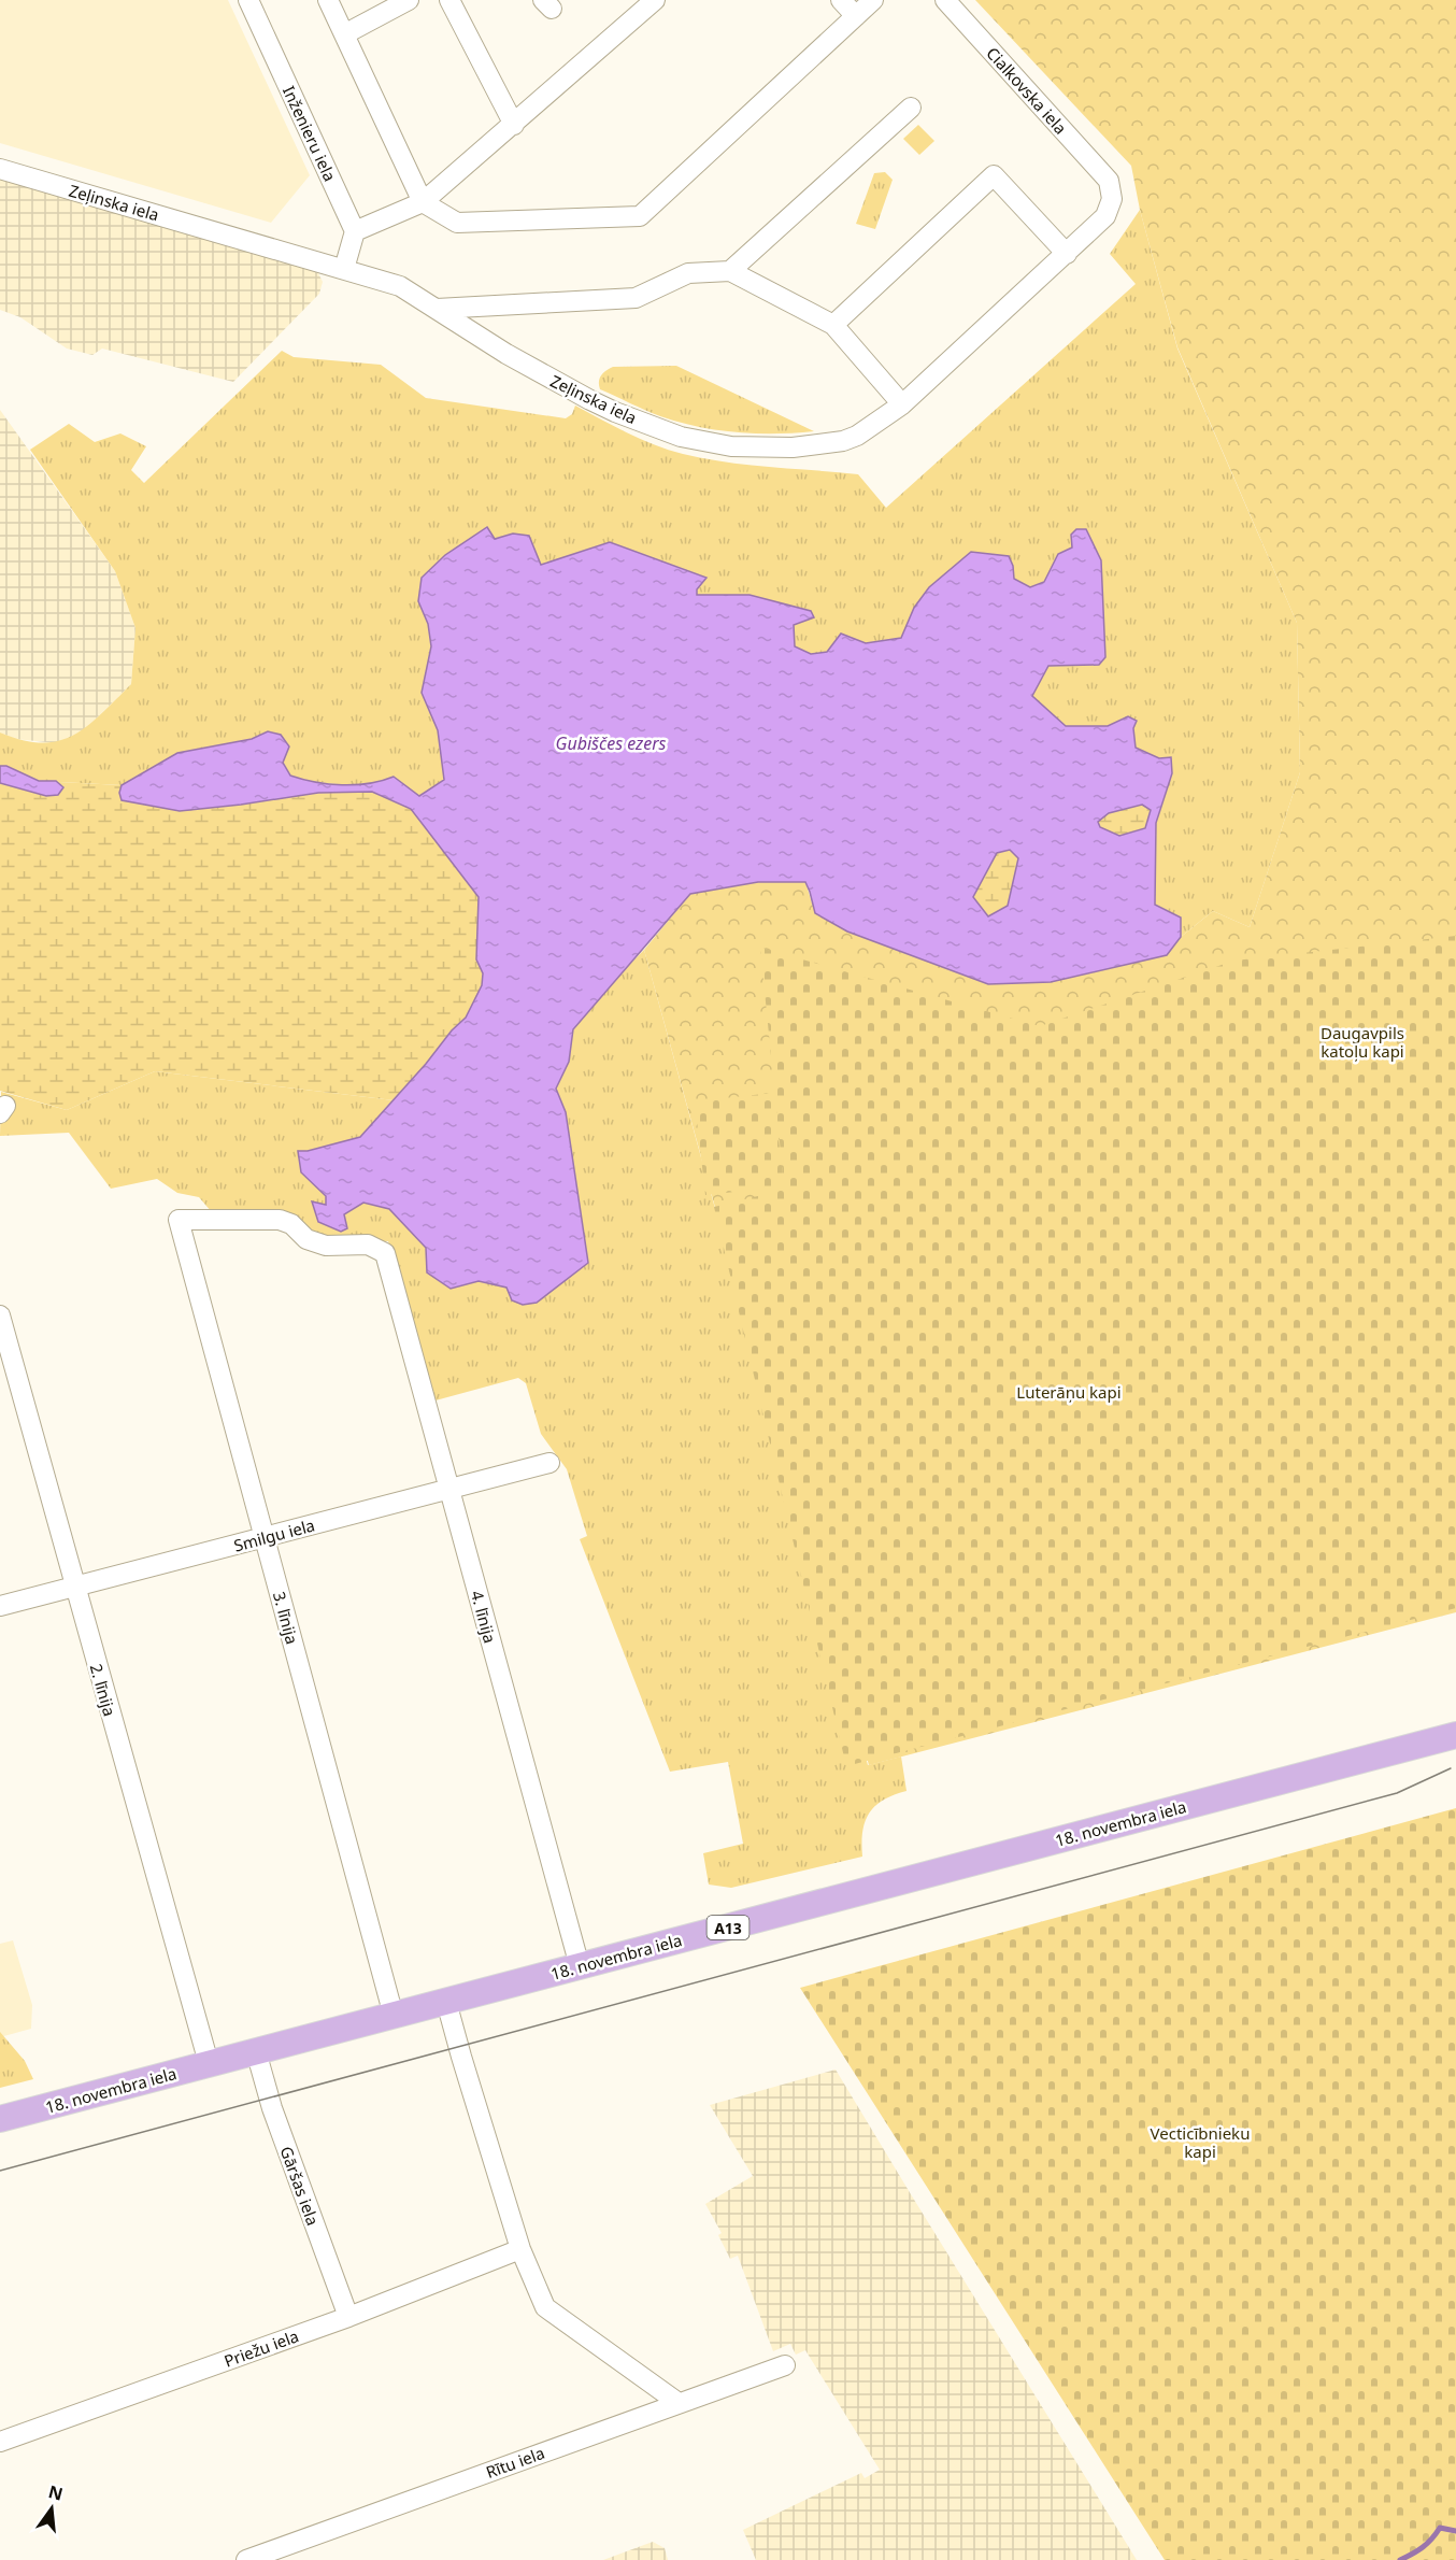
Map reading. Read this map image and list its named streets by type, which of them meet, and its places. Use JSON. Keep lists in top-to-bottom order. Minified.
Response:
{"streets":{"main road":["18. novembra iela","A13"],"street":["Cialkovska iela","Inženieru iela","Zeļinska iela","Smilgu iela","4. līnija","3. līnija","2. līnija","Gāršas iela","Priežu iela","Rītu iela"]},"crossings":[["Cialkovska iela","Zeļinska iela"],["Smilgu iela","4. līnija"],["Smilgu iela","3. līnija"],["Smilgu iela","2. līnija"],["4. līnija","3. līnija"],["4. līnija","18. novembra iela"],["3. līnija","18. novembra iela"],["2. līnija","18. novembra iela"],["18. novembra iela","Gāršas iela"],["Gāršas iela","Priežu iela"]],"water":["Gubiščes ezers"],"parks":["Daugavpils katoļu kapi","Luterāņu kapi","Vecticībnieku kapi"],"north":"top"}
